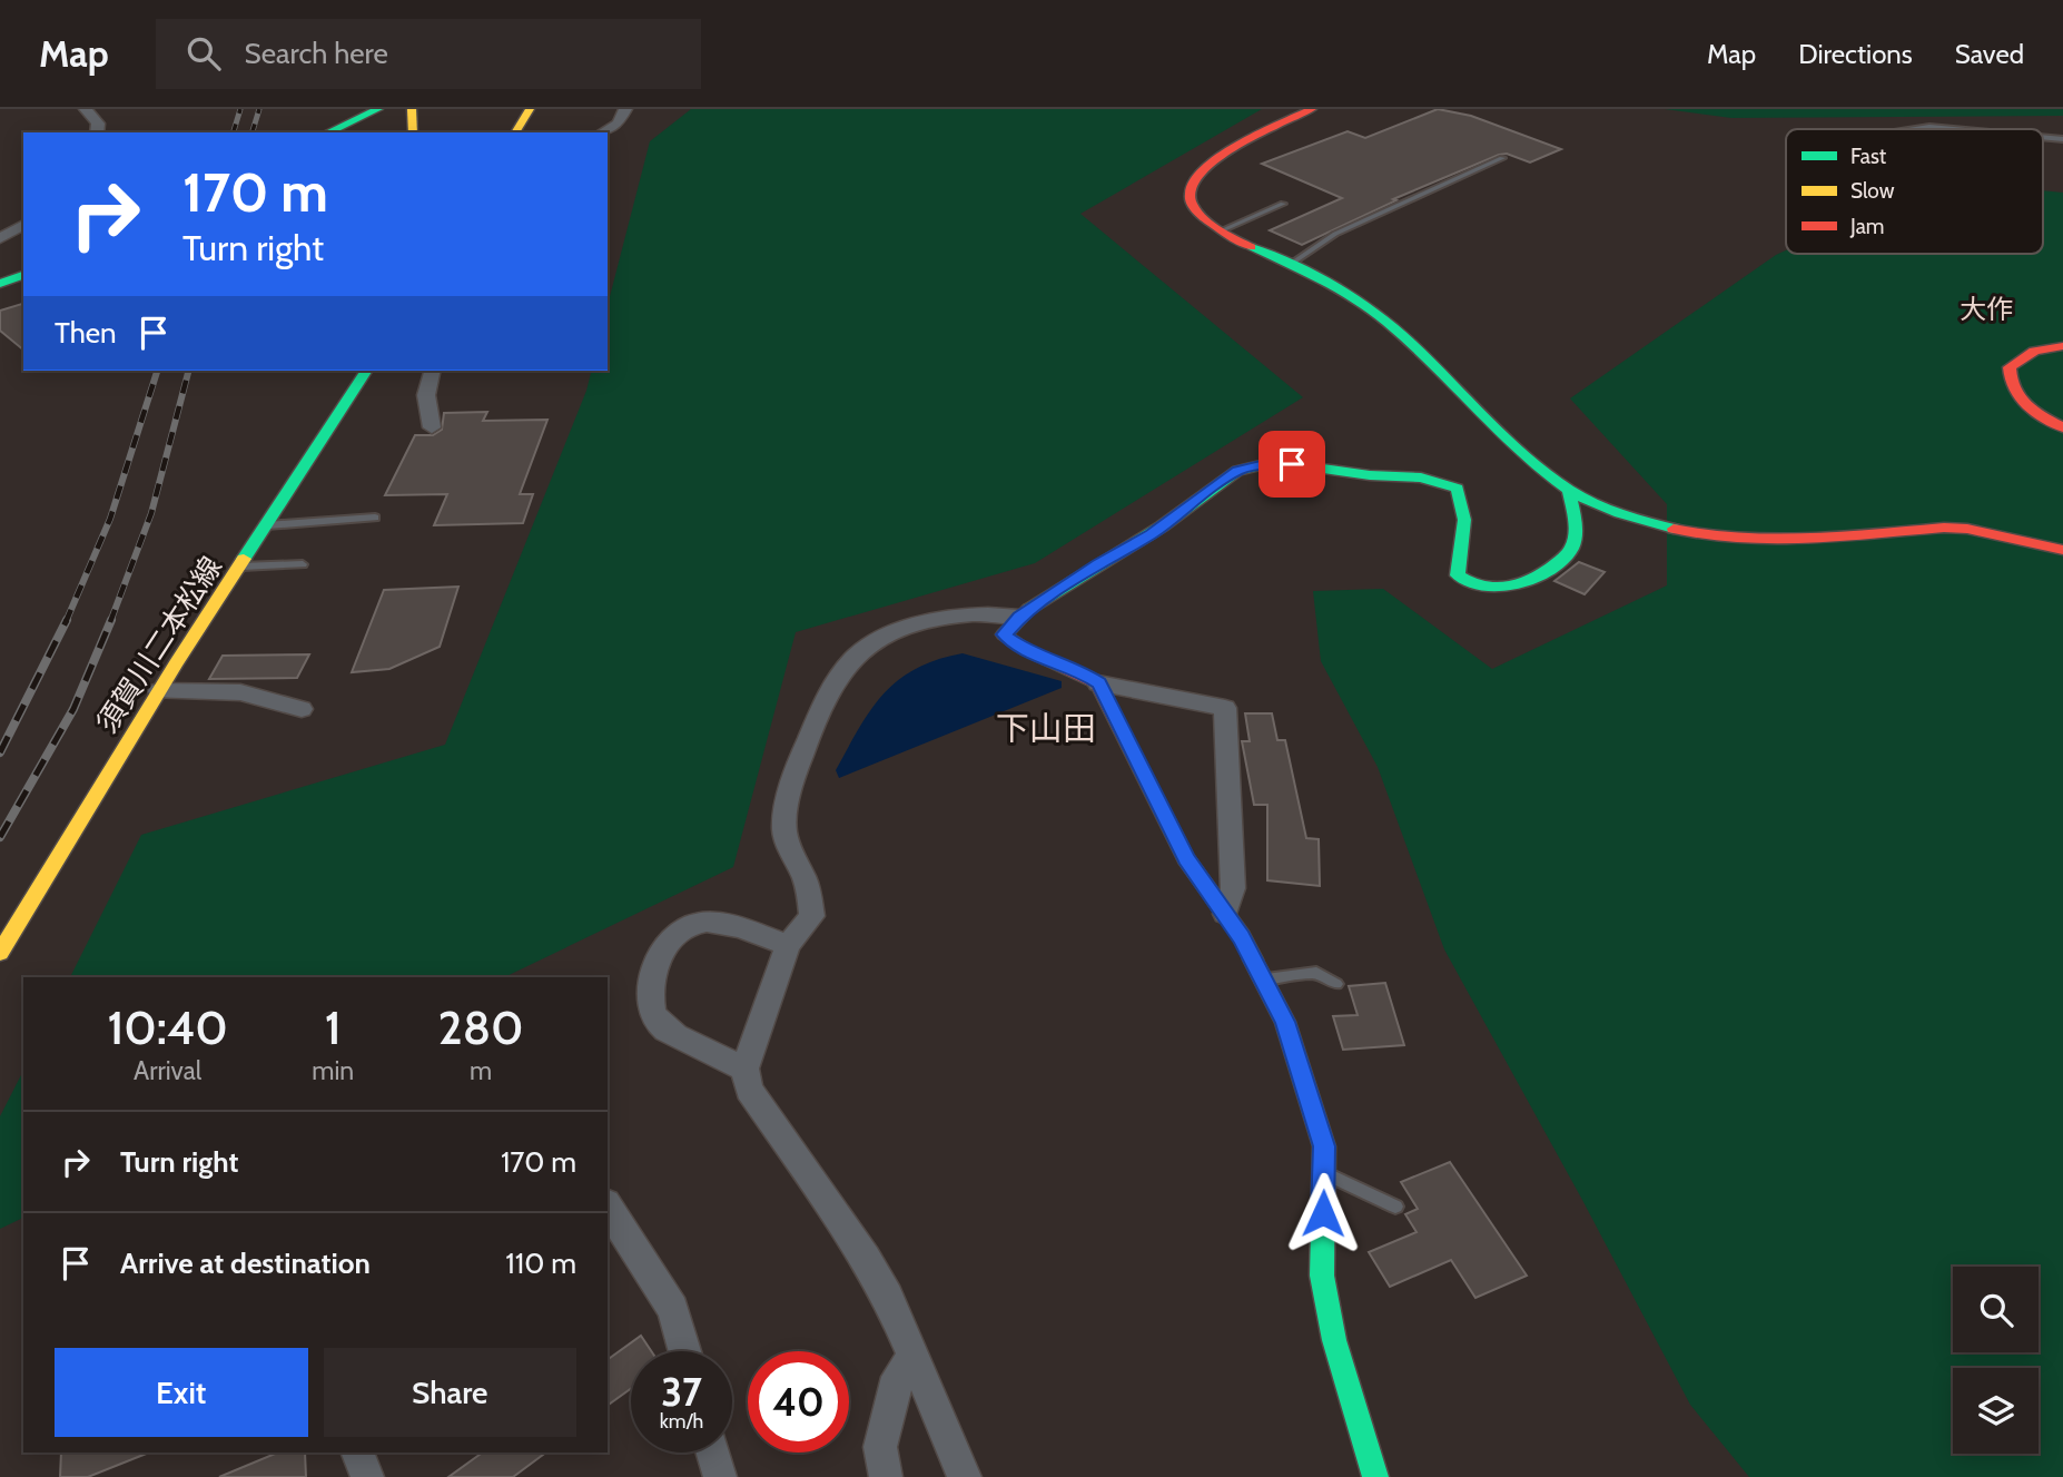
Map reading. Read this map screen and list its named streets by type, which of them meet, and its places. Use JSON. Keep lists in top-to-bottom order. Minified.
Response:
{"streets":{"main road":["須賀川二本松線"]},"districts":["大作","下山田"],"legend":["Fast","Slow","Jam"],"page":{"header":"Map","search":"Search here","nav":["Map","Directions","Saved"],"turn":["170 m","Turn right"],"then":"Then","eta":["10:40","Arrival","1","min","280","m"],"list":[{"name":"Turn right","value":"170 m"},{"name":"Arrive at destination","value":"110 m"}],"buttons":["Exit","Share"],"speed":"37 km/h","limit":"40"}}
